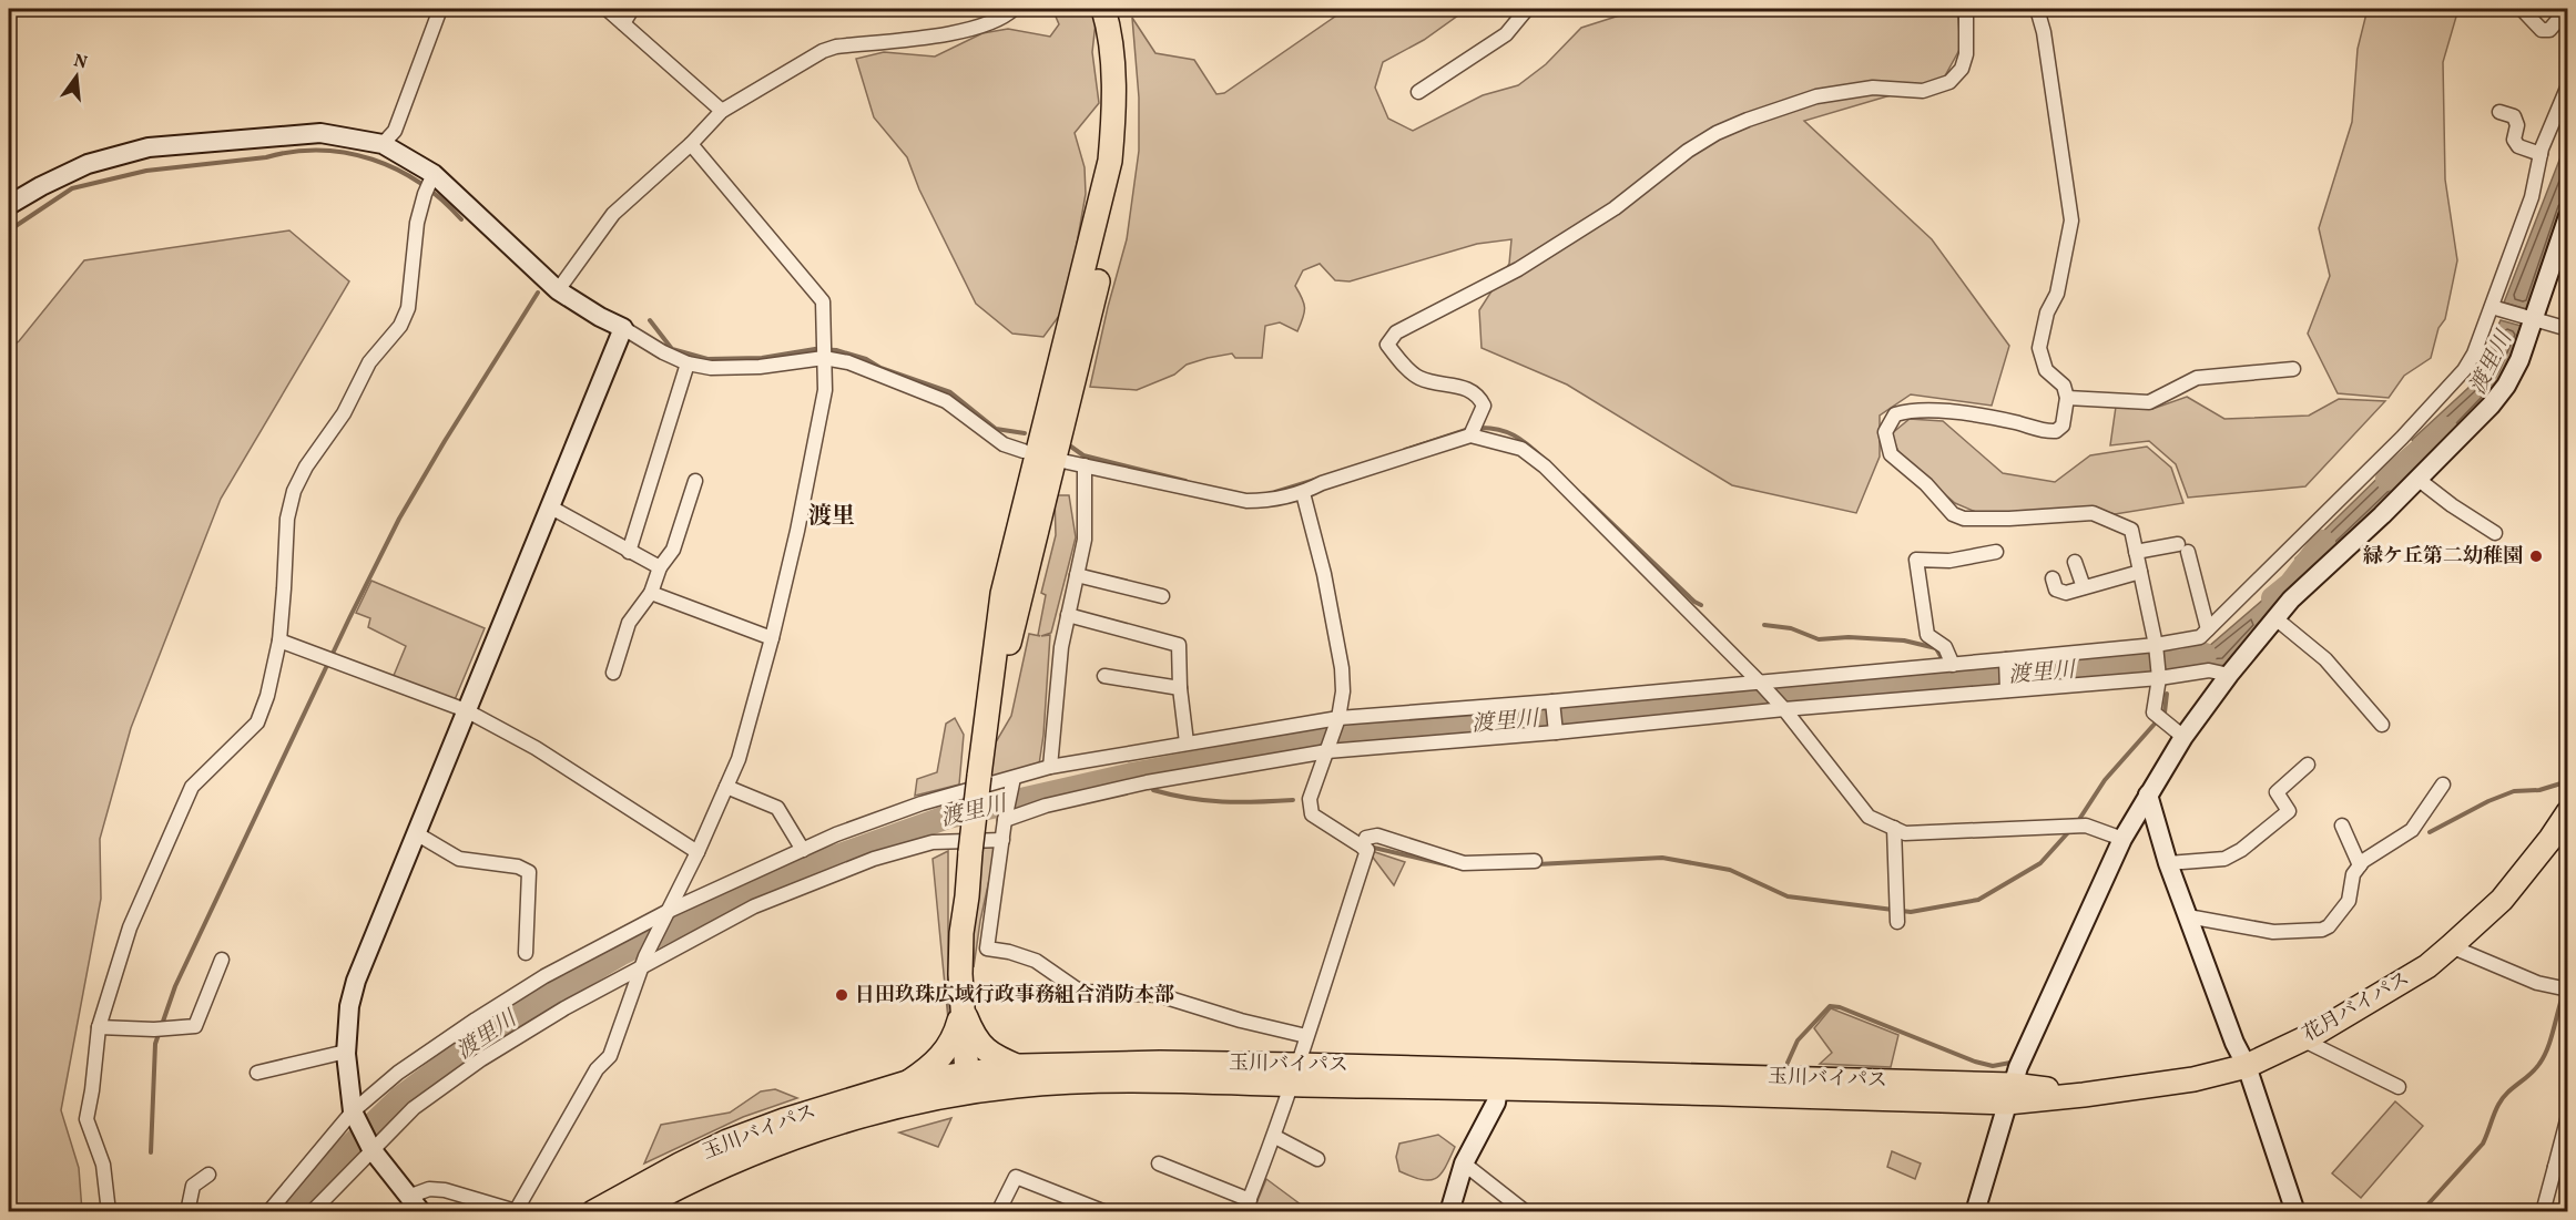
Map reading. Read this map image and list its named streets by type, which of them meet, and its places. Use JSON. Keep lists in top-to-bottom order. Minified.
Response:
{"streets":{"highway":["花月バイパス","玉川バイパス"]},"crossings":[["花月バイパス","玉川バイパス"]],"districts":["渡里"],"water":["渡里川"],"places":["緑ケ丘第二幼稚園","日田玖珠広域行政事務組合消防本部"],"north":"top"}
